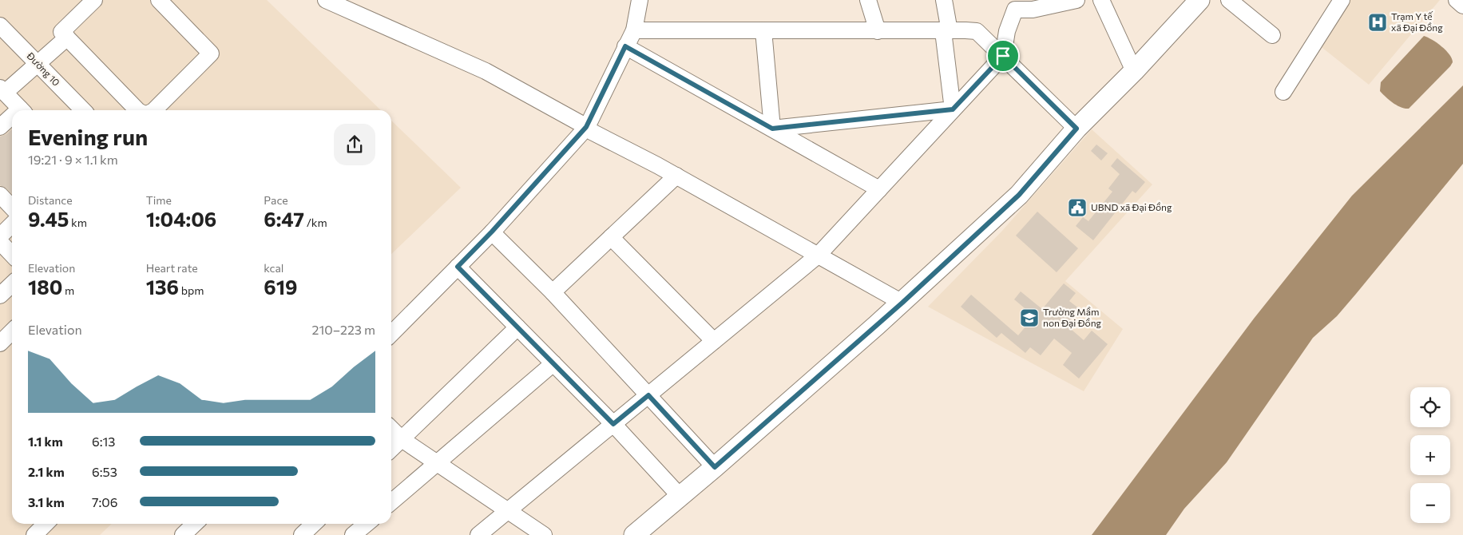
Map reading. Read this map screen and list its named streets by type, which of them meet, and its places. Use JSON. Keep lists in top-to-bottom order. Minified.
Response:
{"streets":{"street":["Đường 10"]},"places":{"hospital":["Trạm Y tế xã Đại Đồng"],"public building":["UBND xã Đại Đồng"],"school or university":["Trường Mầm non Đại Đồng"]},"page":{"heading":["Evening run","19:21 · 9 × 1.1 km"],"stats":[["Distance","9.45 km"],["Time","1:04:06"],["Pace","6:47 /km"],["Elevation","180 m"],["Heart rate","136 bpm"],["kcal","619"]],"chart":["Elevation","210–223 m"],"map_buttons":["+","−"],"list":[{"name":"1.1 km","note":"6:13"},{"name":"2.1 km","note":"6:53"},{"name":"3.1 km","note":"7:06"}]}}
